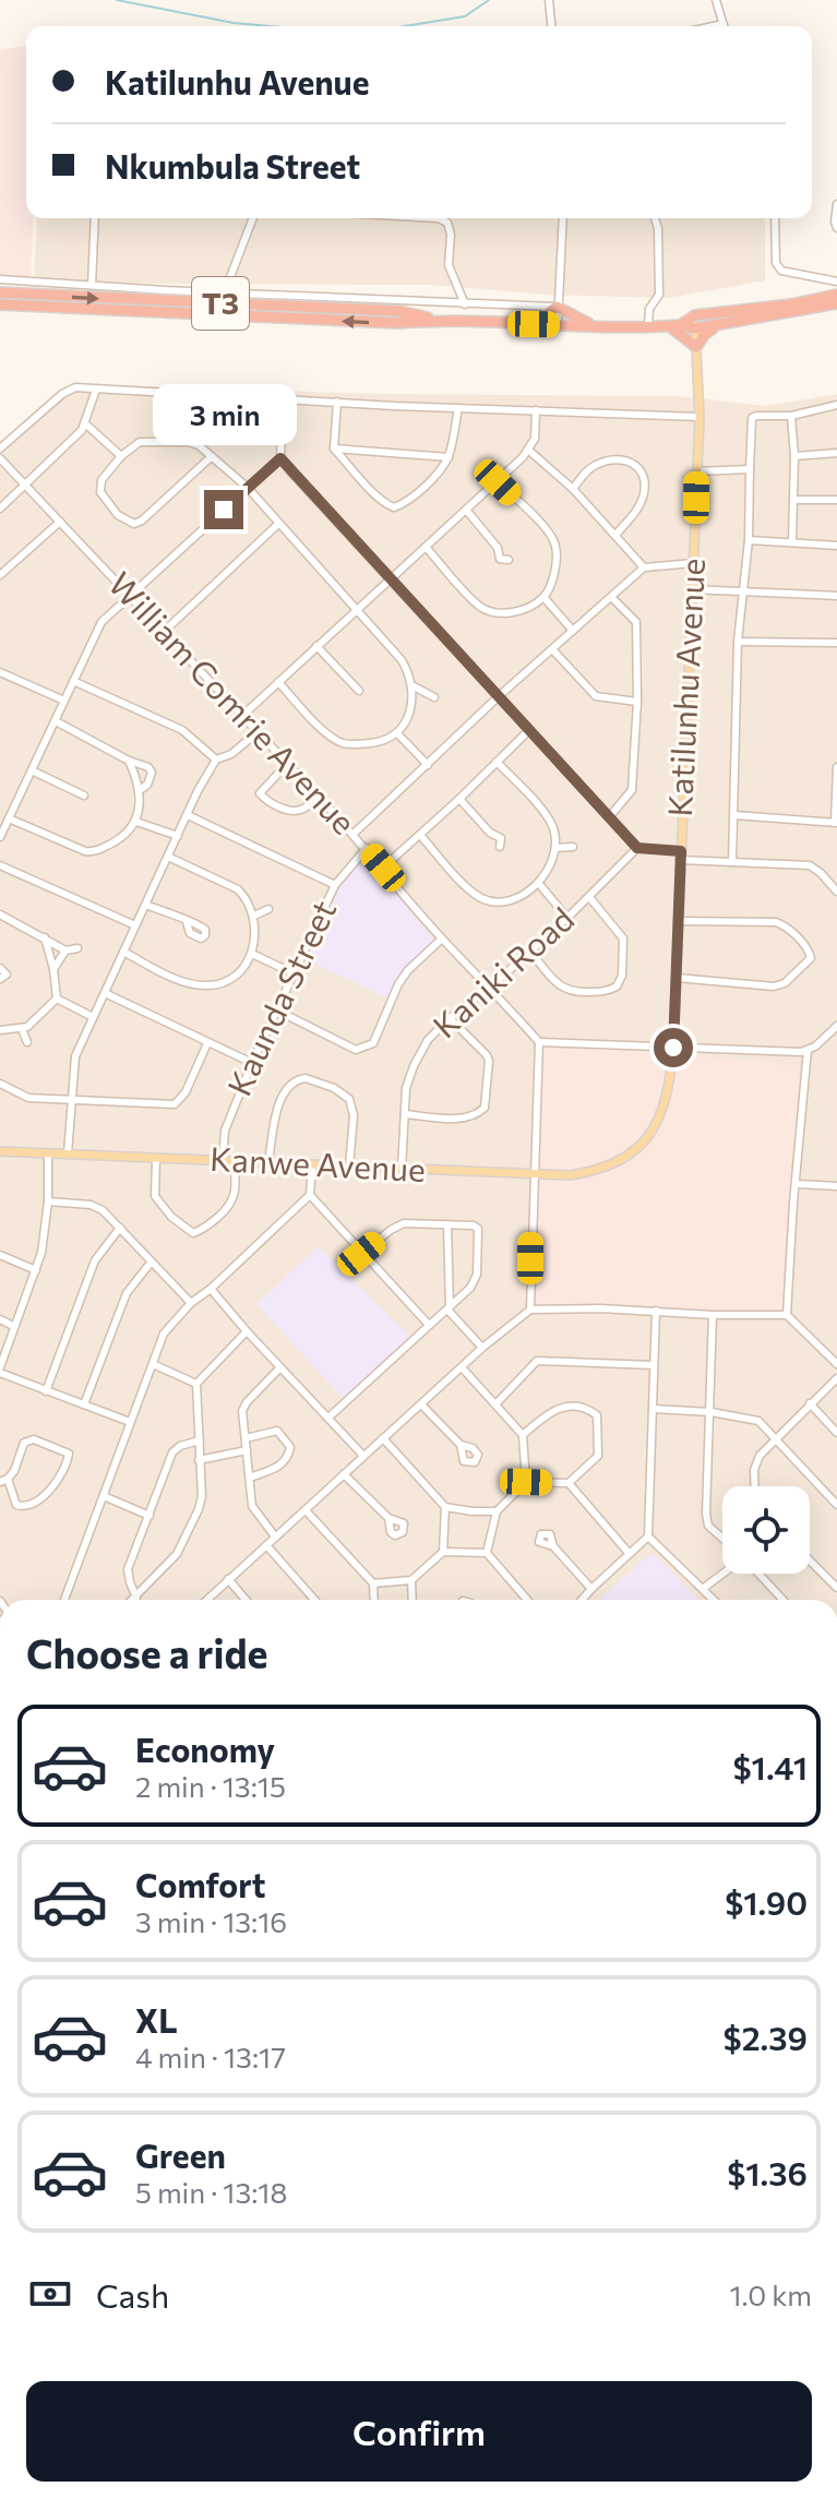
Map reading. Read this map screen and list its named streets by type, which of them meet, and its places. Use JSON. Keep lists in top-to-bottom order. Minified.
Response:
{"streets":{"highway":["T3"],"main road":["Katilunhu Avenue","Kanwe Avenue"],"street":["William Comrie Avenue","Kaniki Road","Kaunda Street"]},"crossings":[["T3","Katilunhu Avenue"],["Katilunhu Avenue","Kanwe Avenue"],["William Comrie Avenue","Kaniki Road"],["William Comrie Avenue","Kaunda Street"],["Kaniki Road","Kanwe Avenue"],["Kaunda Street","Kanwe Avenue"]],"page":{"banner":["Katilunhu Avenue","Nkumbula Street"],"bubble":"3 min","heading":"Choose a ride","list":[{"name":"Economy","note":"2 min · 13:15","value":"$1.41"},{"name":"Comfort","note":"3 min · 13:16","value":"$1.90"},{"name":"XL","note":"4 min · 13:17","value":"$2.39"},{"name":"Green","note":"5 min · 13:18","value":"$1.36"}],"pay":["Cash","1.0 km"],"buttons":"Confirm"}}
